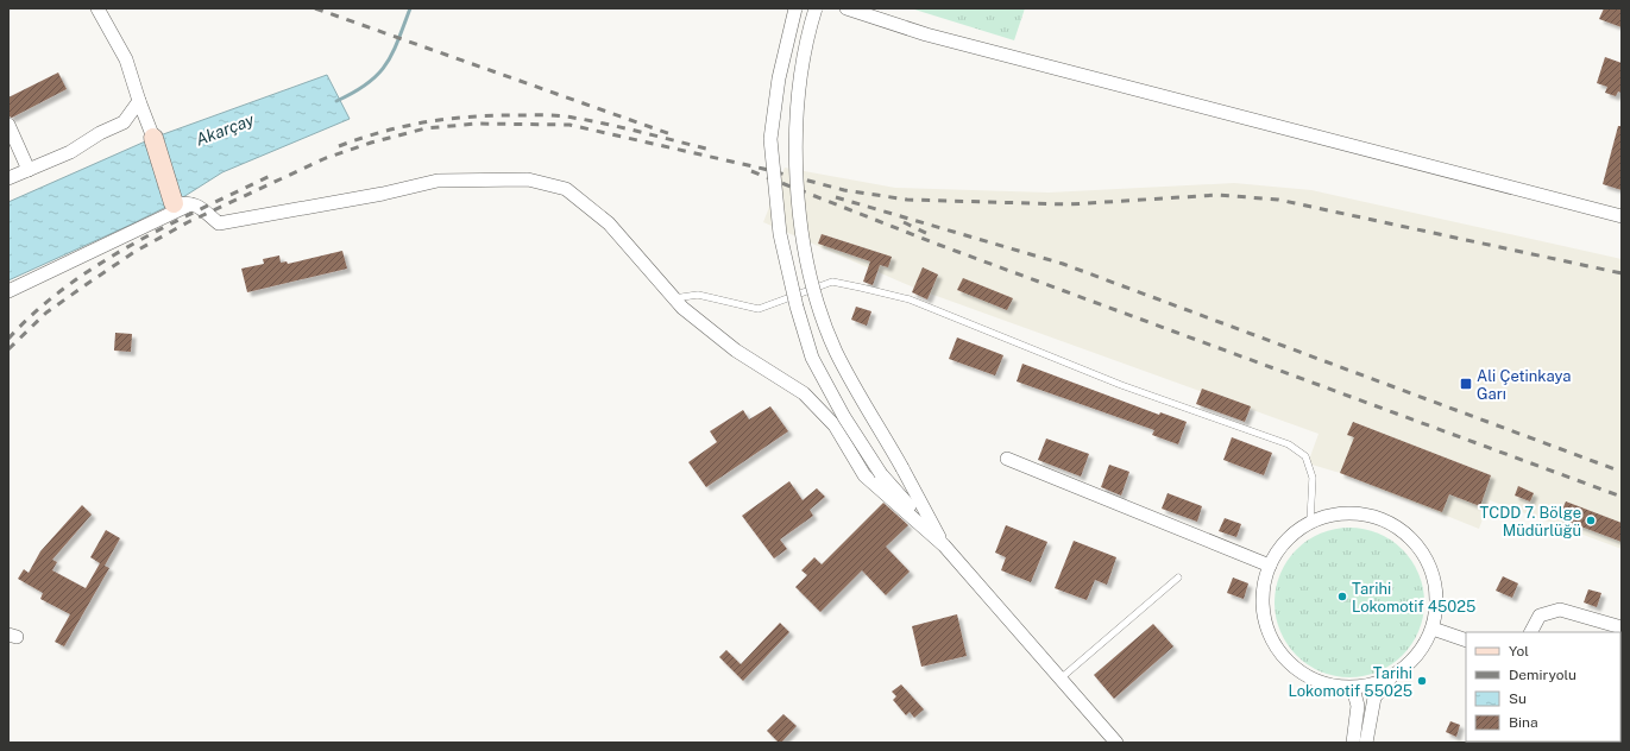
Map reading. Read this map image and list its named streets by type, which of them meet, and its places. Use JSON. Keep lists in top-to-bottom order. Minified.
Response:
{"water":["Akarçay"],"places":{"transit":["Ali Çetinkaya Garı"],"other":["TCDD 7. Bölge Müdürlüğü","Tarihi Lokomotif 45025","Tarihi Lokomotif 55025"]},"legend":["Yol","Demiryolu","Su","Bina"]}
